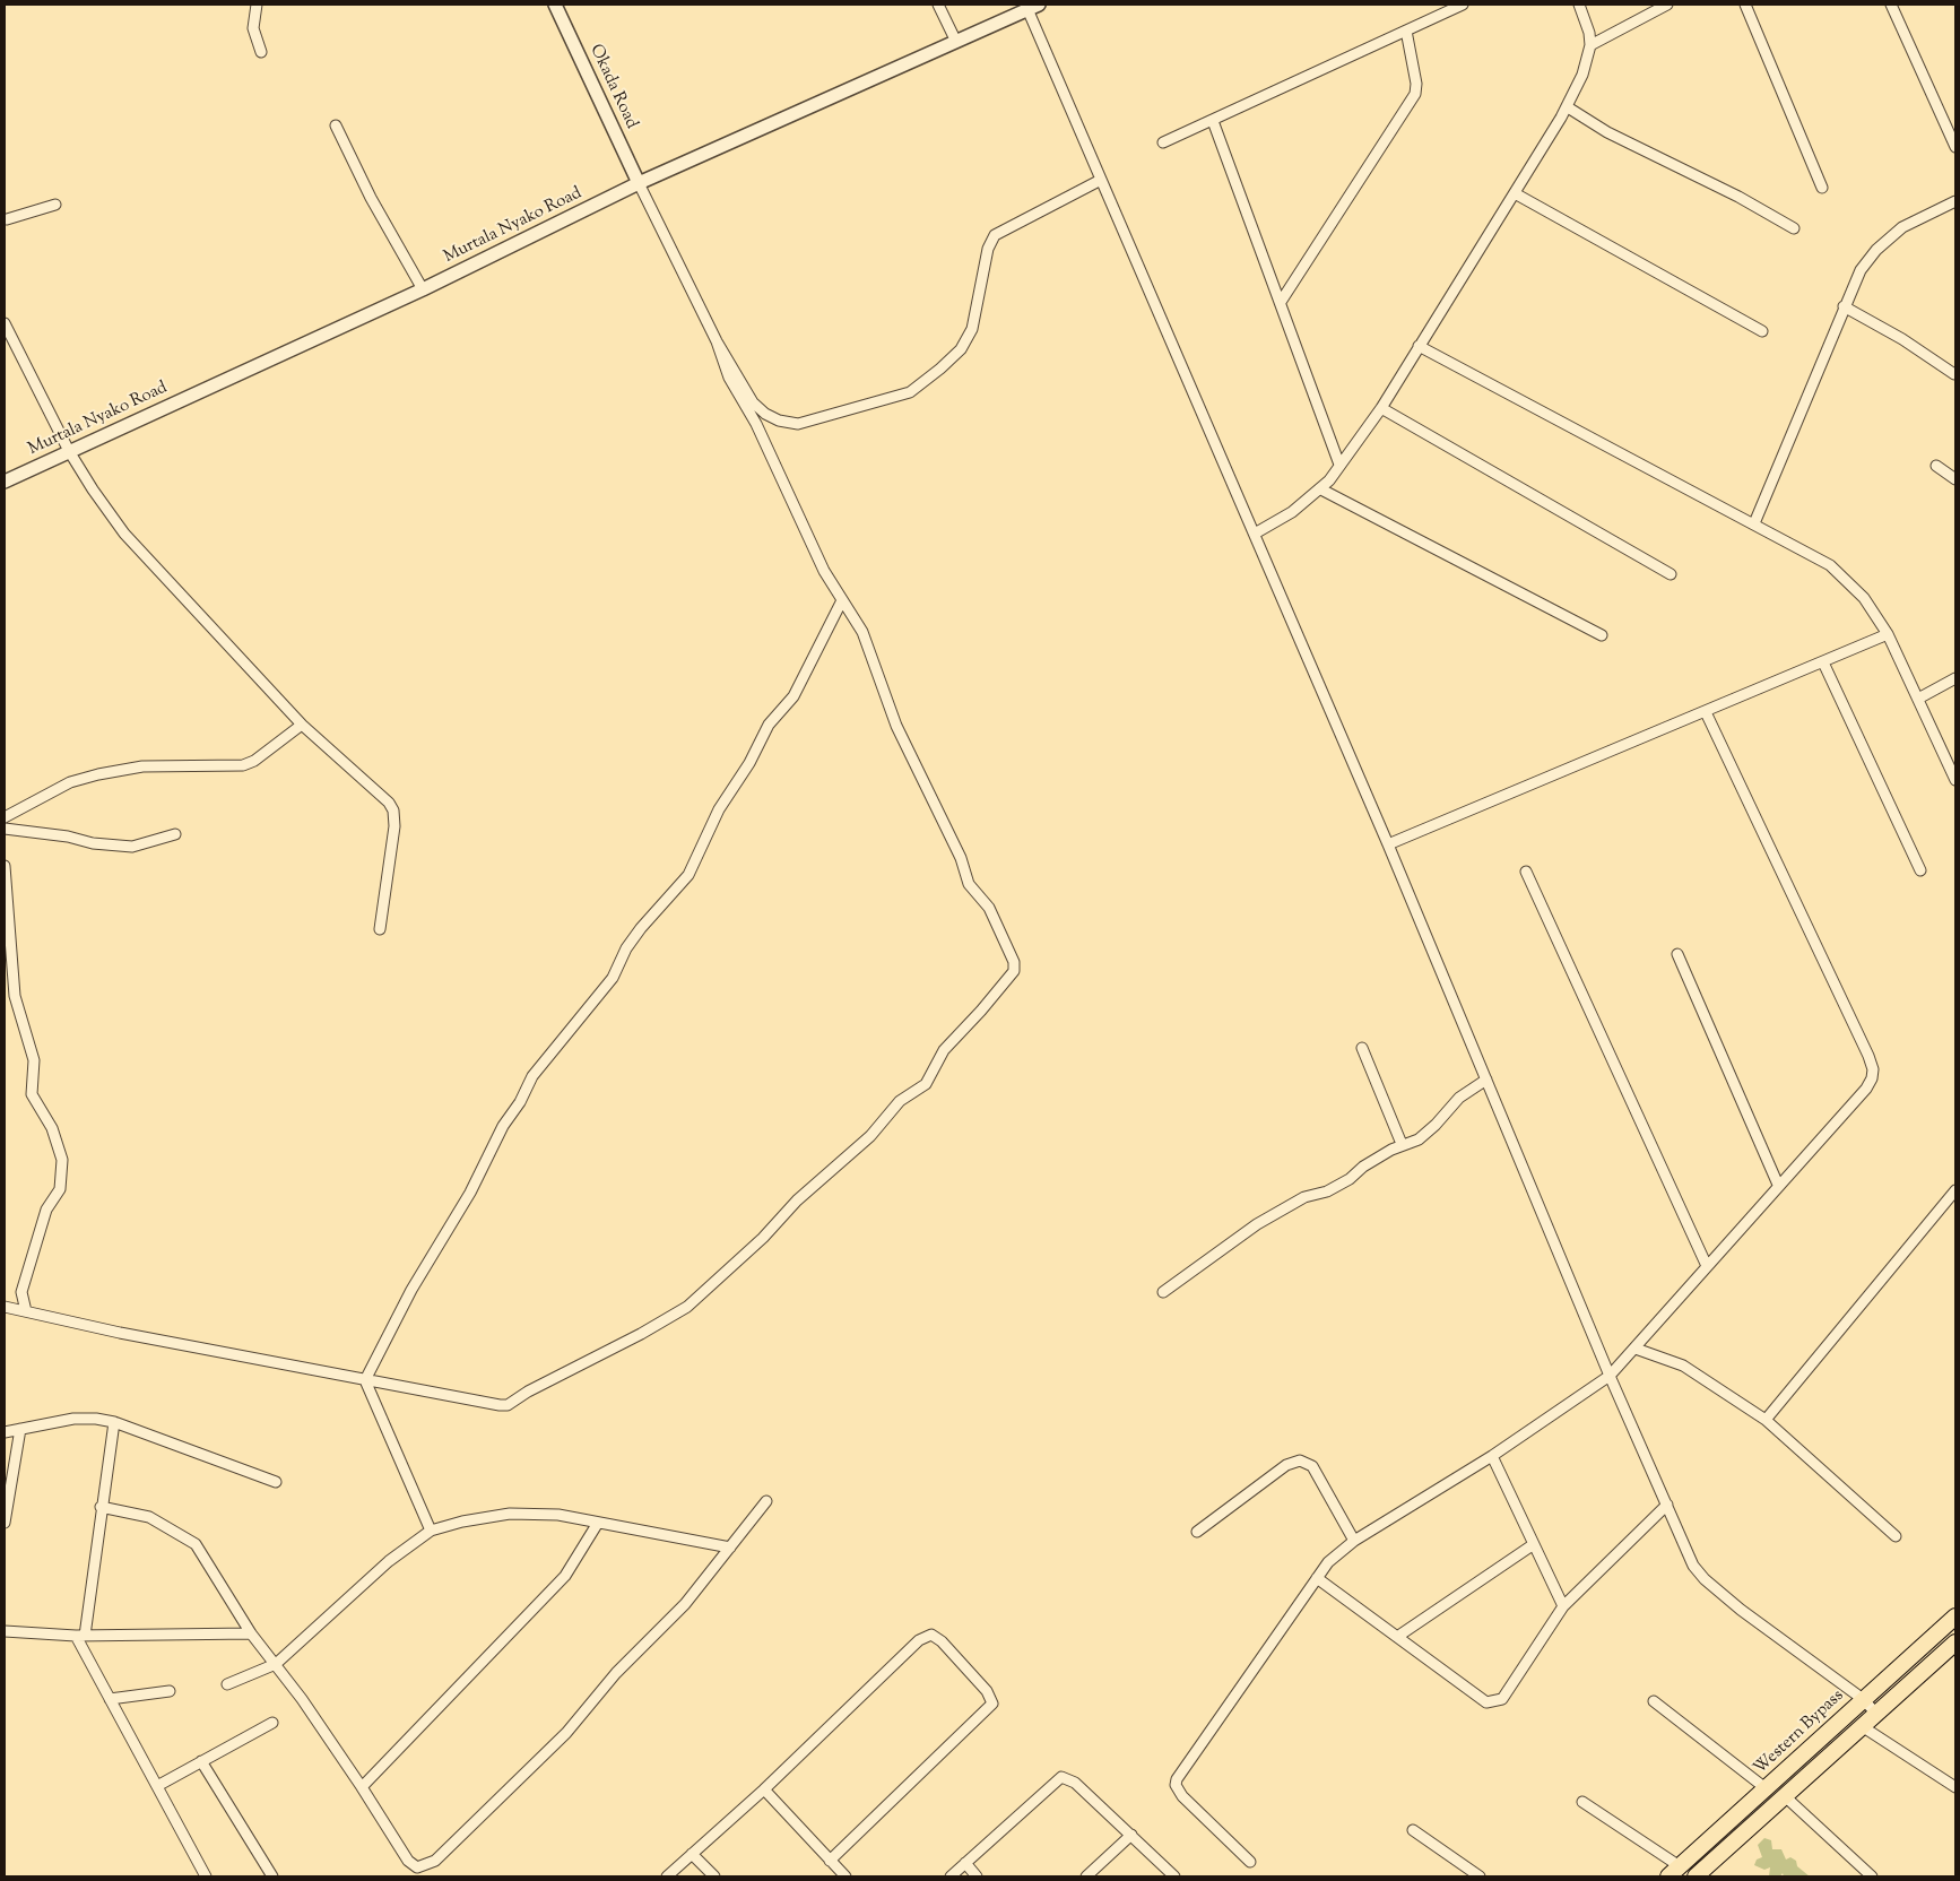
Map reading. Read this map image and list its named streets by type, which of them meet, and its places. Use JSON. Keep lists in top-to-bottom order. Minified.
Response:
{"streets":{"main road":["Western Bypass"],"street":["Okada Road","Murtala Nyako Road"]},"crossings":[["Okada Road","Murtala Nyako Road"]]}
